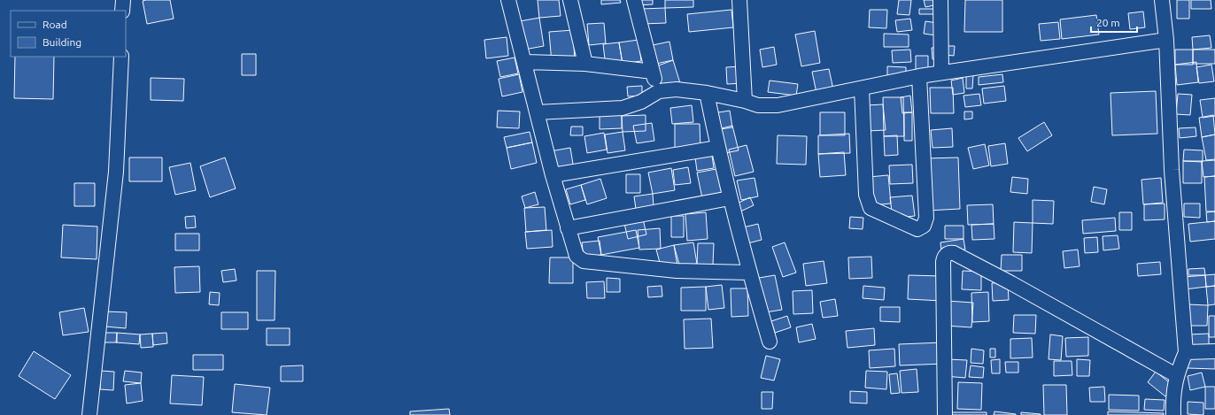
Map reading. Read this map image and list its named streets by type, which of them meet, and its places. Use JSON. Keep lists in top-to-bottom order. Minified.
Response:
{"legend":["Road","Building"],"scale_bar":"20 m"}
